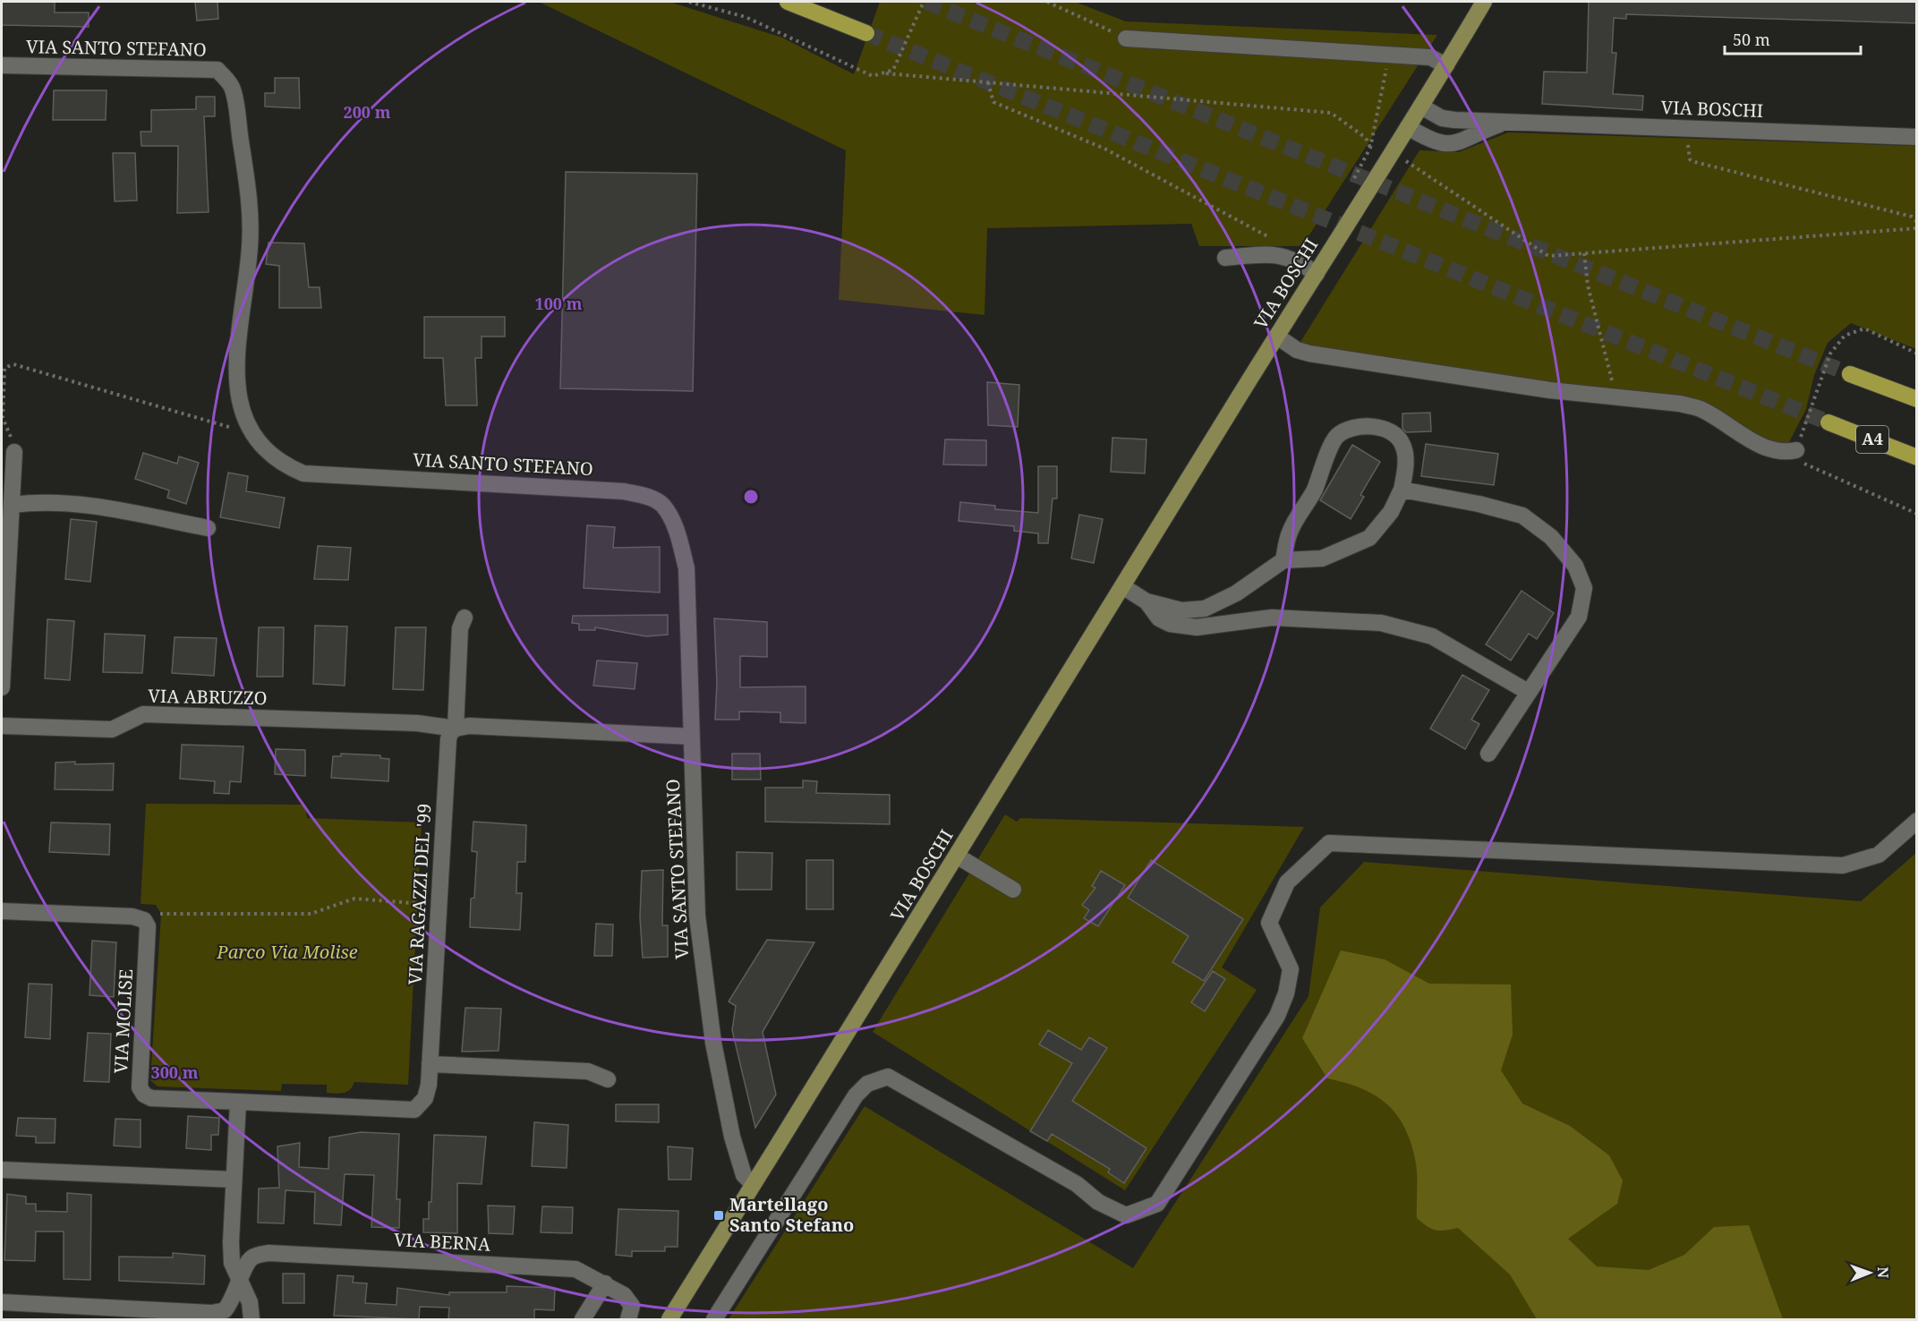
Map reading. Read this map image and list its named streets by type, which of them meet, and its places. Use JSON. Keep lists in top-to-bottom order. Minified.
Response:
{"streets":{"highway":["A4"],"main road":["VIA BOSCHI"],"street":["VIA SANTO STEFANO","VIA ABRUZZO","VIA RAGAZZI DEL '99","VIA MOLISE","VIA BERNA"]},"crossings":[["VIA SANTO STEFANO","VIA BOSCHI"],["VIA ABRUZZO","VIA RAGAZZI DEL '99"],["VIA RAGAZZI DEL '99","VIA MOLISE"]],"parks":["Parco Via Molise"],"places":{"transit":["Martellago Santo Stefano"]},"scale_bar":"50 m","north":"right","rings":["200 m","100 m","300 m"]}
